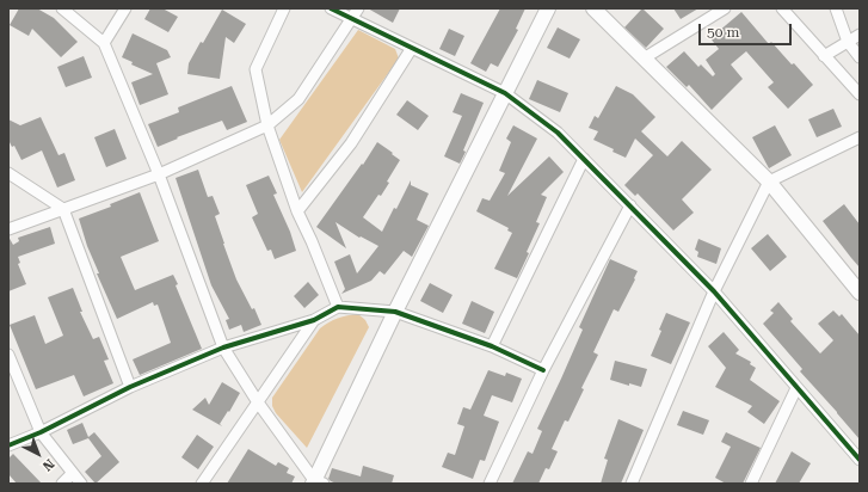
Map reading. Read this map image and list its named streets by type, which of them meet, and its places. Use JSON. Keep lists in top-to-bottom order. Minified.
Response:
{"scale_bar":"50 m","north":"bottom right"}
